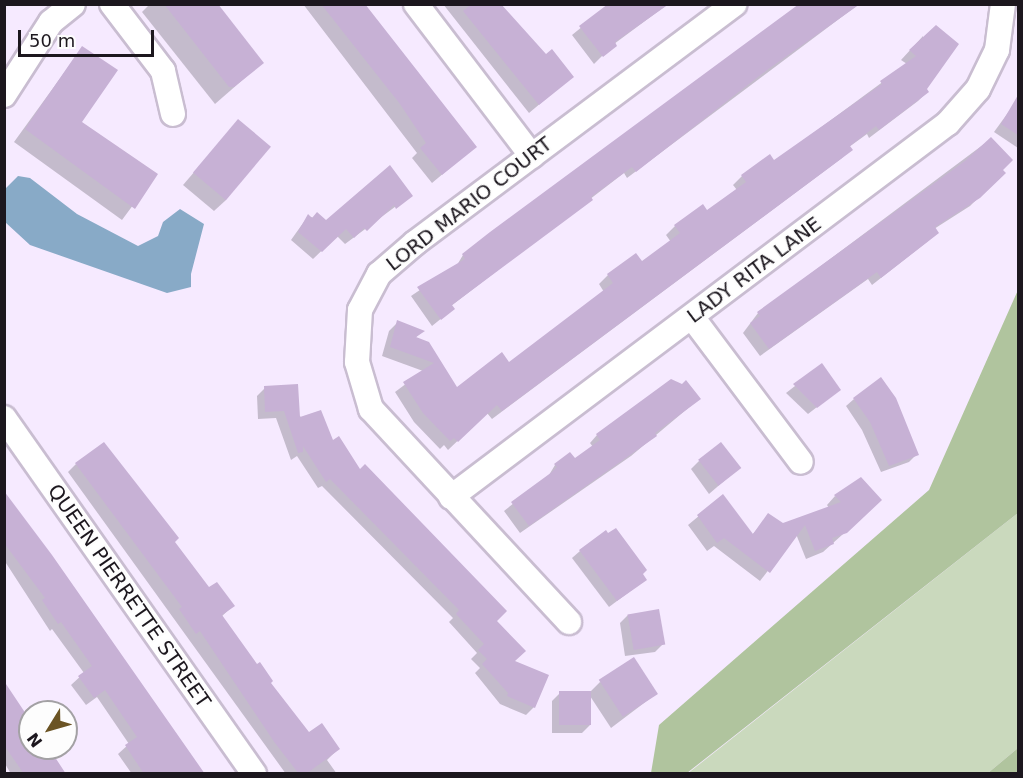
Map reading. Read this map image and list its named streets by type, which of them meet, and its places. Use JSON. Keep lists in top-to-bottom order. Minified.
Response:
{"streets":{"street":["LORD MARIO COURT","LADY RITA LANE","QUEEN PIERRETTE STREET"]},"crossings":[["LORD MARIO COURT","LADY RITA LANE"]],"scale_bar":"50 m","north":"bottom left"}
